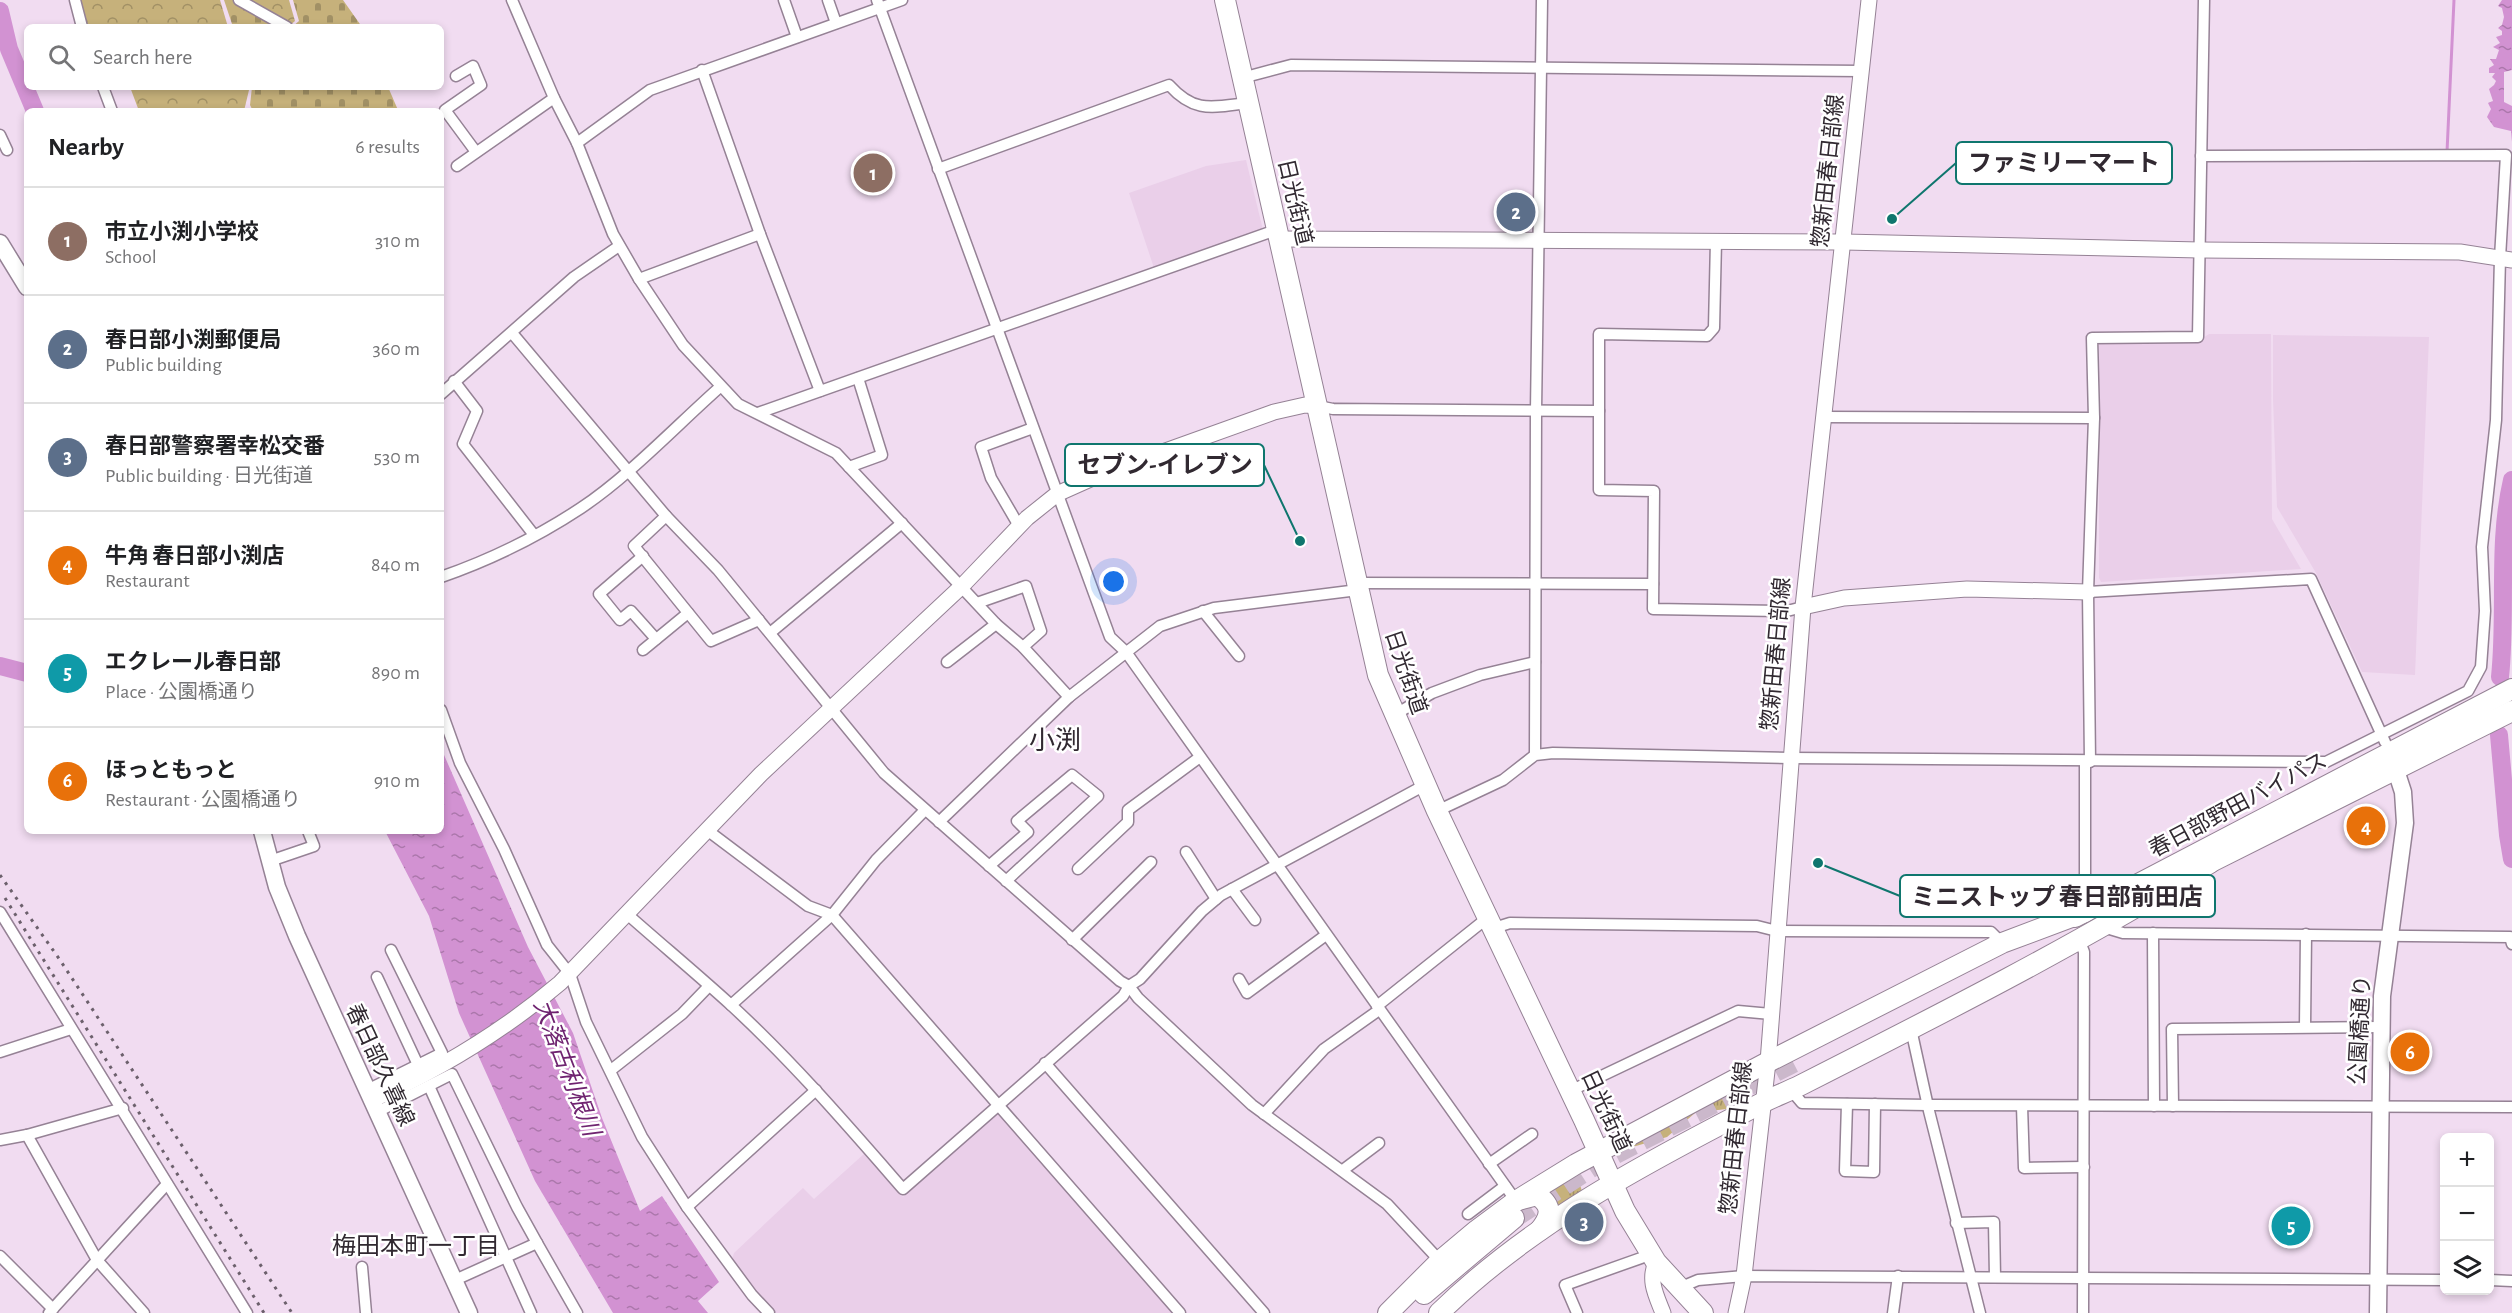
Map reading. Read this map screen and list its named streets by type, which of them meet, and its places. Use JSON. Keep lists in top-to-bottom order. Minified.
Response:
{"streets":{"highway":["日光街道","春日部野田バイパス"],"main road":["公園橋通り","春日部久喜線"],"street":["惣新田春日部線"]},"crossings":[["春日部野田バイパス","公園橋通り"]],"districts":["小渕","梅田本町一丁目"],"water":["大落古利根川"],"places":["ファミリーマート","セブン-イレブン","ミニストップ 春日部前田店"],"page":{"search":"Search here","heading":["Nearby","6 results"],"pins":["1","2","4","6","3","5"],"list":[{"mark":"1","name":"市立小渕小学校","note":"School","value":"310 m"},{"mark":"2","name":"春日部小渕郵便局","note":"Public building","value":"360 m"},{"mark":"3","name":"春日部警察署幸松交番","note":"Public building · 日光街道","value":"530 m"},{"mark":"4","name":"牛角 春日部小渕店","note":"Restaurant","value":"840 m"},{"mark":"5","name":"エクレール春日部","note":"Place · 公園橋通り","value":"890 m"},{"mark":"6","name":"ほっともっと","note":"Restaurant · 公園橋通り","value":"910 m"}],"map_buttons":["+","−"]}}
